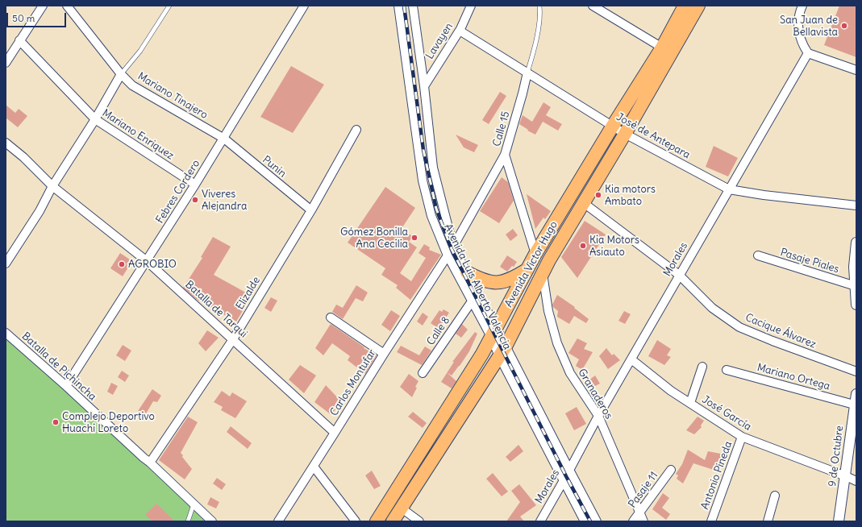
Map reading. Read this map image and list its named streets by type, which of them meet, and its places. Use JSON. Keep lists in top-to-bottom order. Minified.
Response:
{"streets":{"main road":["Avenida Victor Hugo"],"street":["Lavayen","Mariano Tinajero","Calle 15","Mariano Enriquez","José de Antepara","Punin","Febres Cordero","Morales","Pasaje Piales","Avenida Luis Alberto Valencia","Elizalde","Batalla de Tarqui","Calle 8","Cacique Álvarez","Batalla de Pichincha","Mariano Ortega","Carlos Montufar","Granaderos","José García","9 de Octubre","Antonio Pineda","Pasaje 11"]},"crossings":[["Lavayen","José de Antepara"],["Lavayen","Avenida Luis Alberto Valencia"],["Mariano Tinajero","Punin"],["Mariano Tinajero","Febres Cordero"],["Calle 15","José de Antepara"],["Calle 15","Avenida Luis Alberto Valencia"],["Mariano Enriquez","Febres Cordero"],["José de Antepara","Morales"],["José de Antepara","Avenida Victor Hugo"],["Punin","Febres Cordero"],["Punin","Elizalde"],["Febres Cordero","Batalla de Tarqui"],["Febres Cordero","Batalla de Pichincha"],["Morales","Avenida Luis Alberto Valencia"],["Morales","Cacique Álvarez"],["Morales","Granaderos"],["Morales","José García"],["Avenida Victor Hugo","Avenida Luis Alberto Valencia"],["Avenida Victor Hugo","Cacique Álvarez"],["Avenida Victor Hugo","Granaderos"],["Avenida Luis Alberto Valencia","Calle 8"],["Avenida Luis Alberto Valencia","Carlos Montufar"],["Elizalde","Batalla de Tarqui"],["Elizalde","Batalla de Pichincha"],["Batalla de Tarqui","Carlos Montufar"],["Mariano Ortega","9 de Octubre"],["Granaderos","Pasaje 11"],["José García","9 de Octubre"],["José García","Antonio Pineda"]],"places":["San Juan de Bellavista","Kia motors Ambato","Viveres Alejandra","Gómez Bonilla Ana Cecilia","Kia Motors Asiauto","AGROBIO","Complejo Deportivo Huachi Loreto"],"scale_bar":"50 m"}
